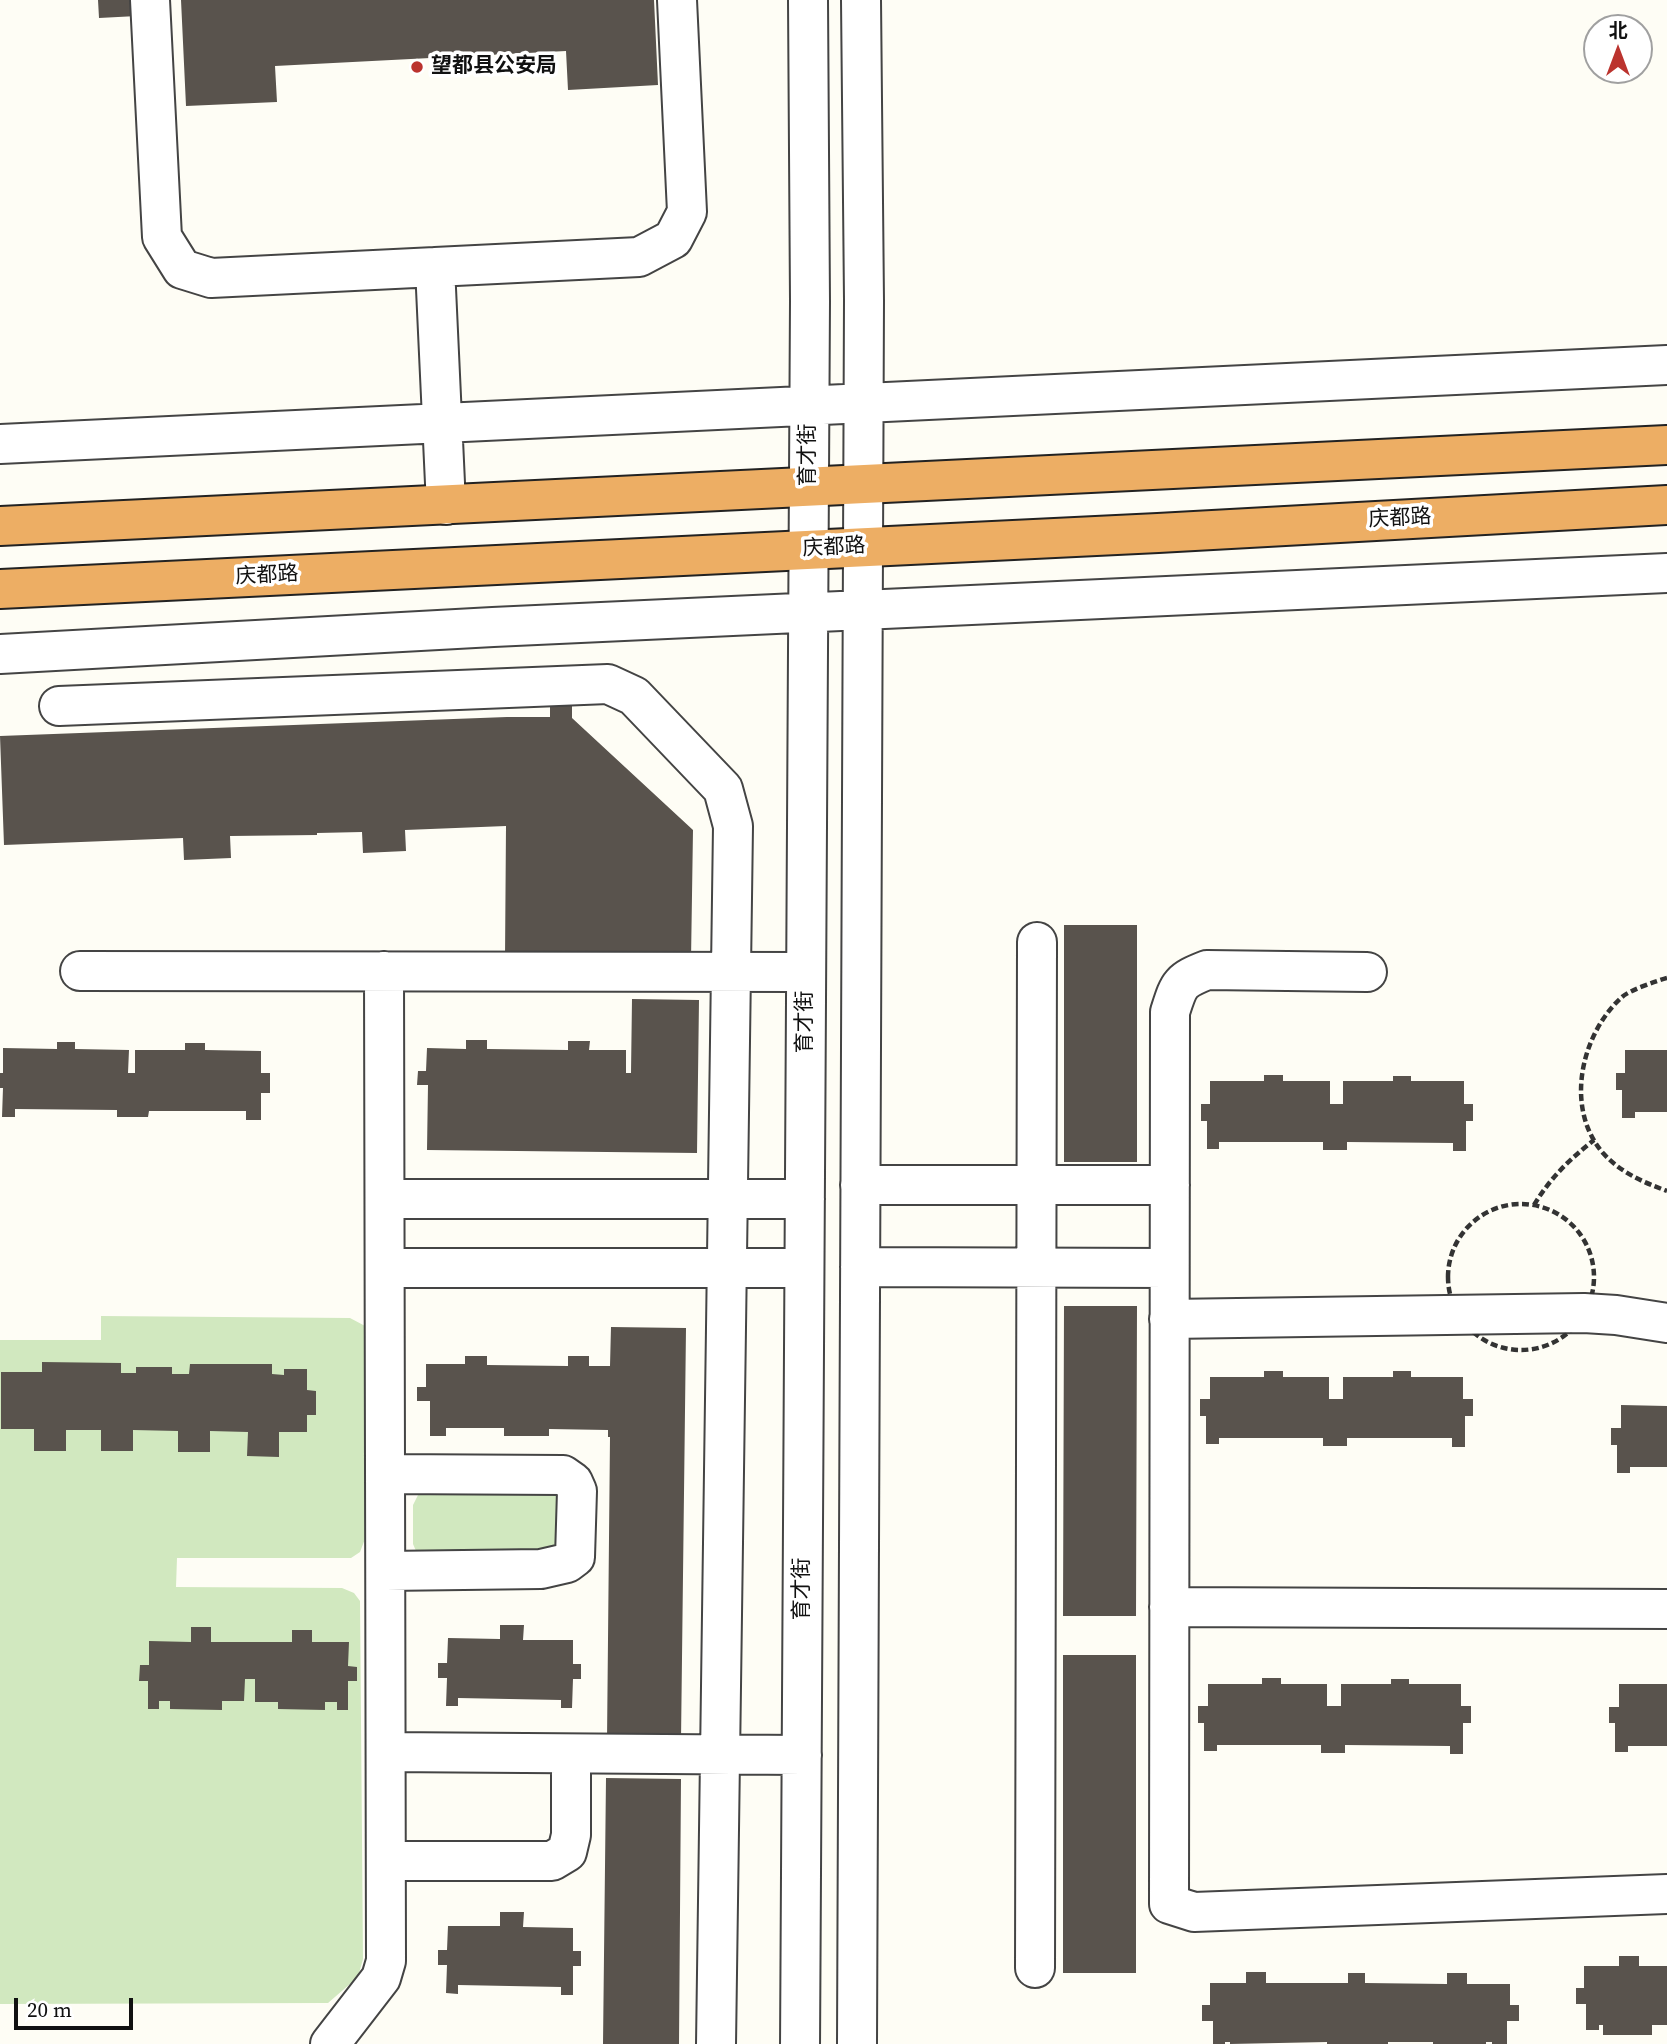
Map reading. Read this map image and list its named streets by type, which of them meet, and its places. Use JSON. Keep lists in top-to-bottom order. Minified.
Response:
{"streets":{"highway":["庆都路"],"street":["育才街"]},"crossings":[["育才街","庆都路"]],"places":["望都县公安局"],"scale_bar":"20 m","north":"top"}
